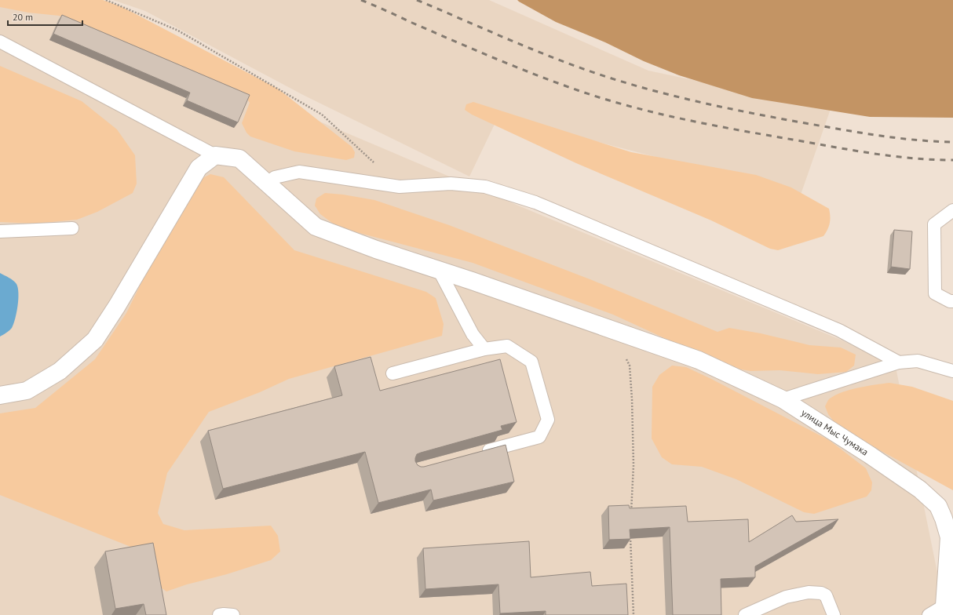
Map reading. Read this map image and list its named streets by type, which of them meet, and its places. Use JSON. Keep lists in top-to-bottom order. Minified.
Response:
{"streets":{"street":["улица Мыс Чумака"]},"scale_bar":"20 m"}
